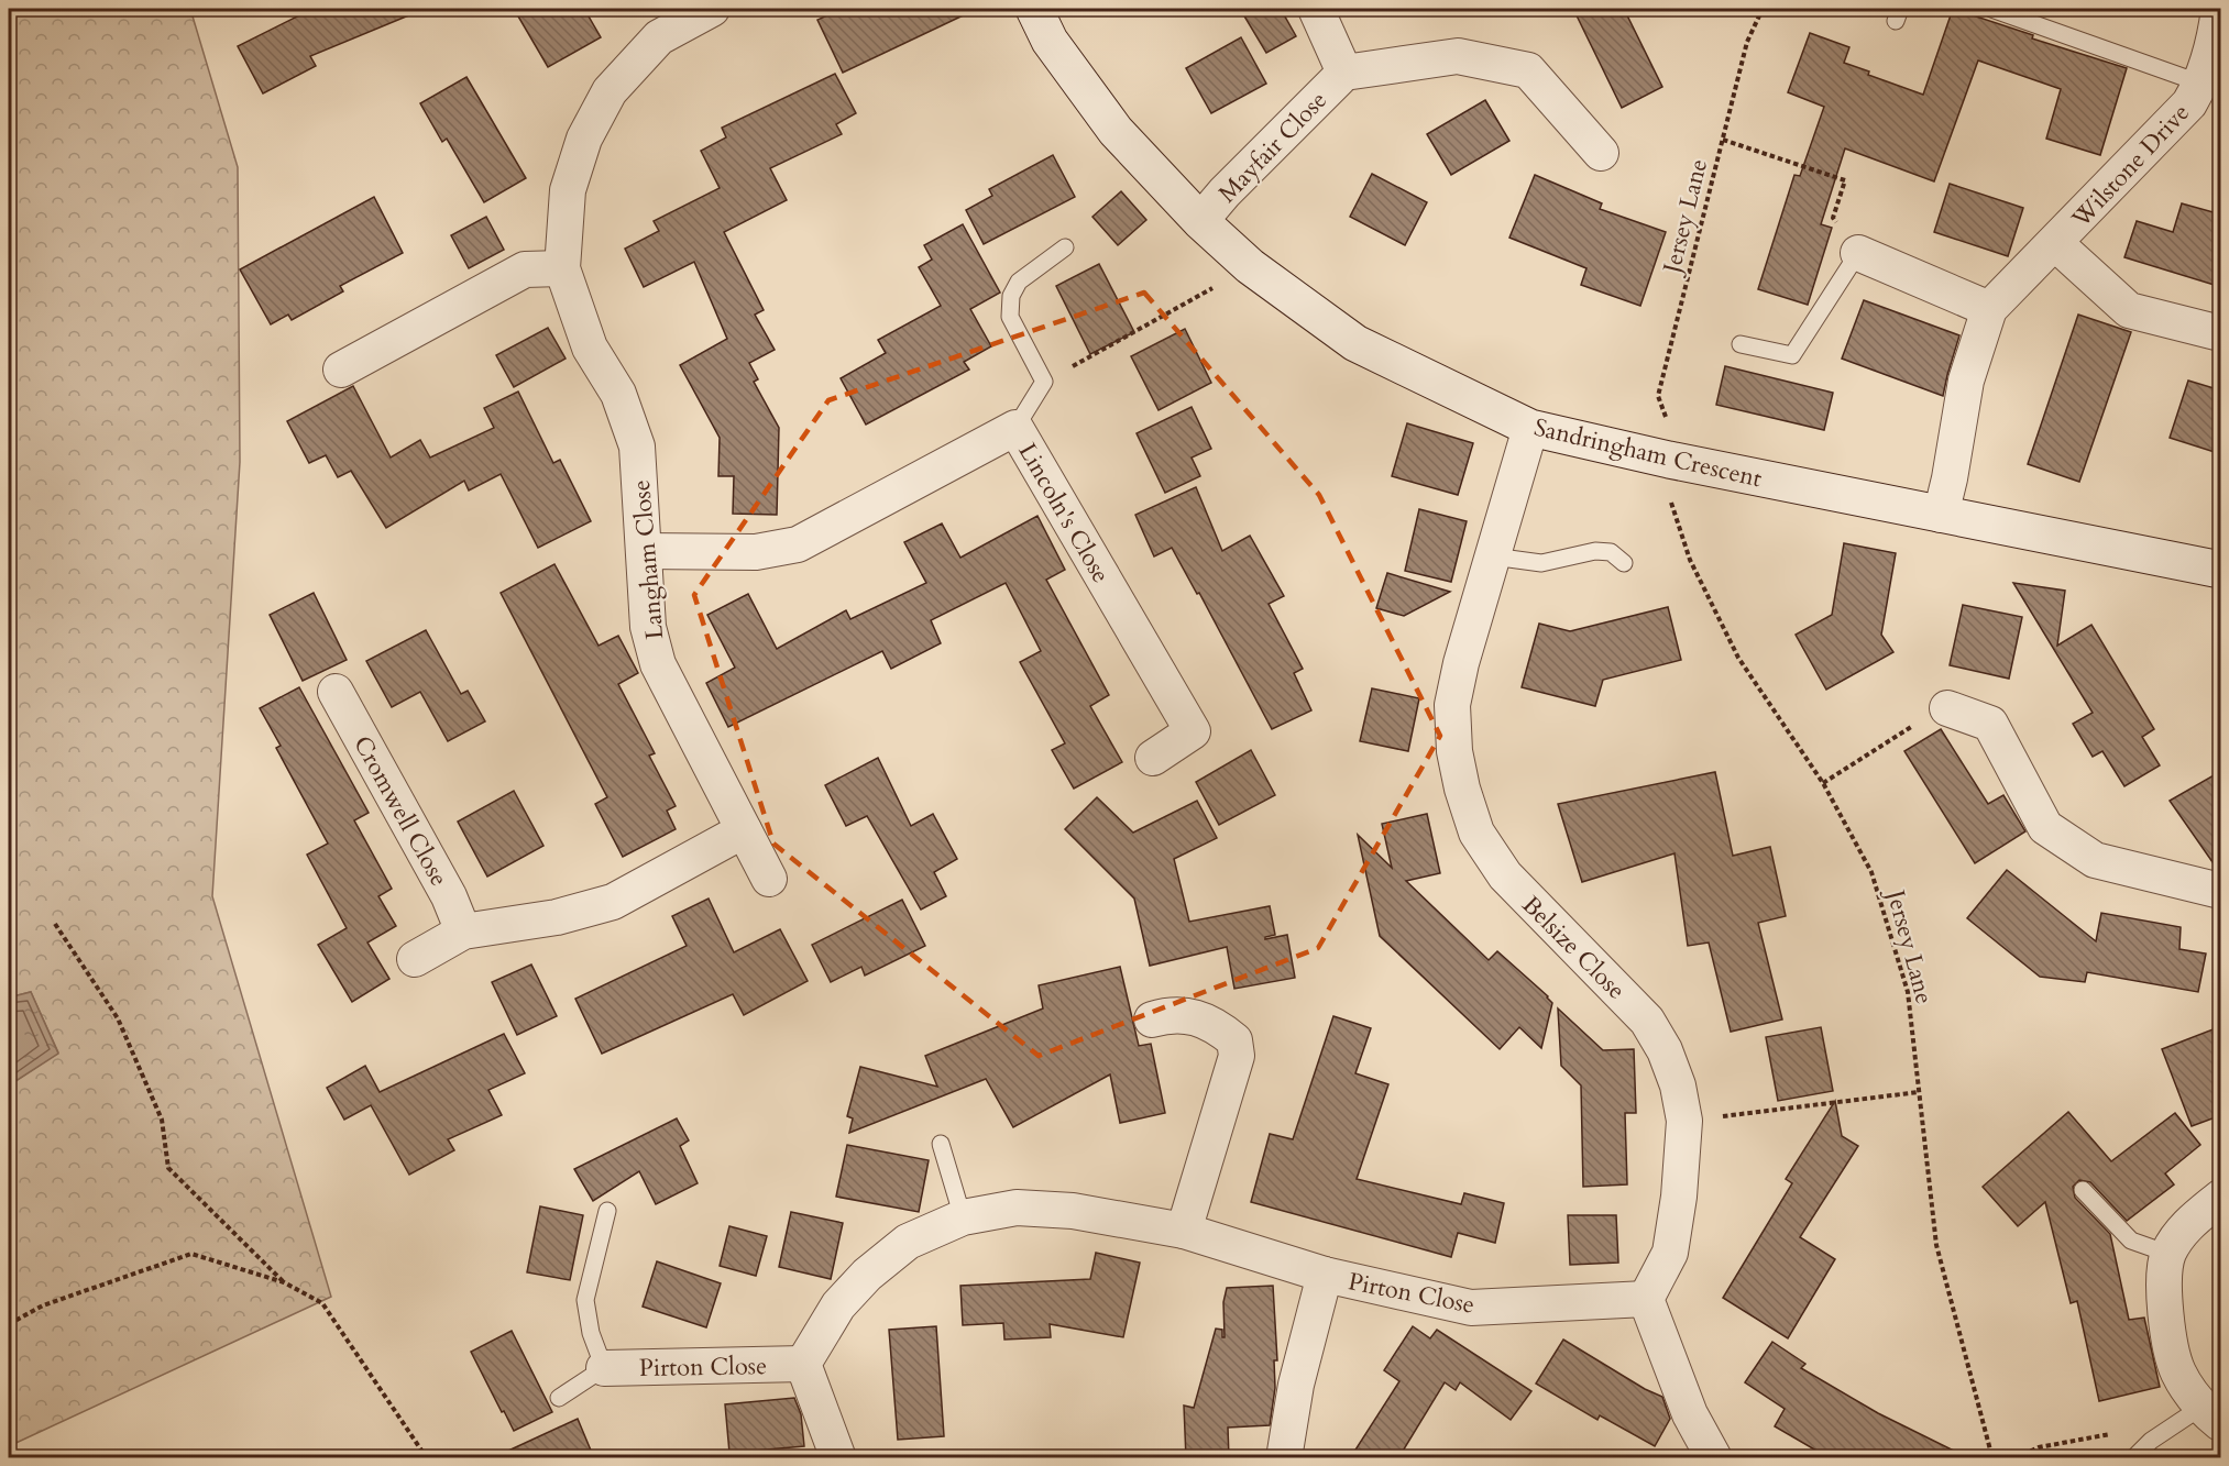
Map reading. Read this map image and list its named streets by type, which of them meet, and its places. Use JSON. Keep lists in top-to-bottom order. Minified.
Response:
{"streets":{"street":["Mayfair Close","Wilstone Drive","Sandringham Crescent","Lincoln's Close","Langham Close","Cromwell Close","Belsize Close","Pirton Close"],"path":["Jersey Lane"]},"crossings":[["Mayfair Close","Sandringham Crescent"],["Wilstone Drive","Sandringham Crescent"],["Sandringham Crescent","Belsize Close"],["Lincoln's Close","Langham Close"],["Belsize Close","Pirton Close"]]}
